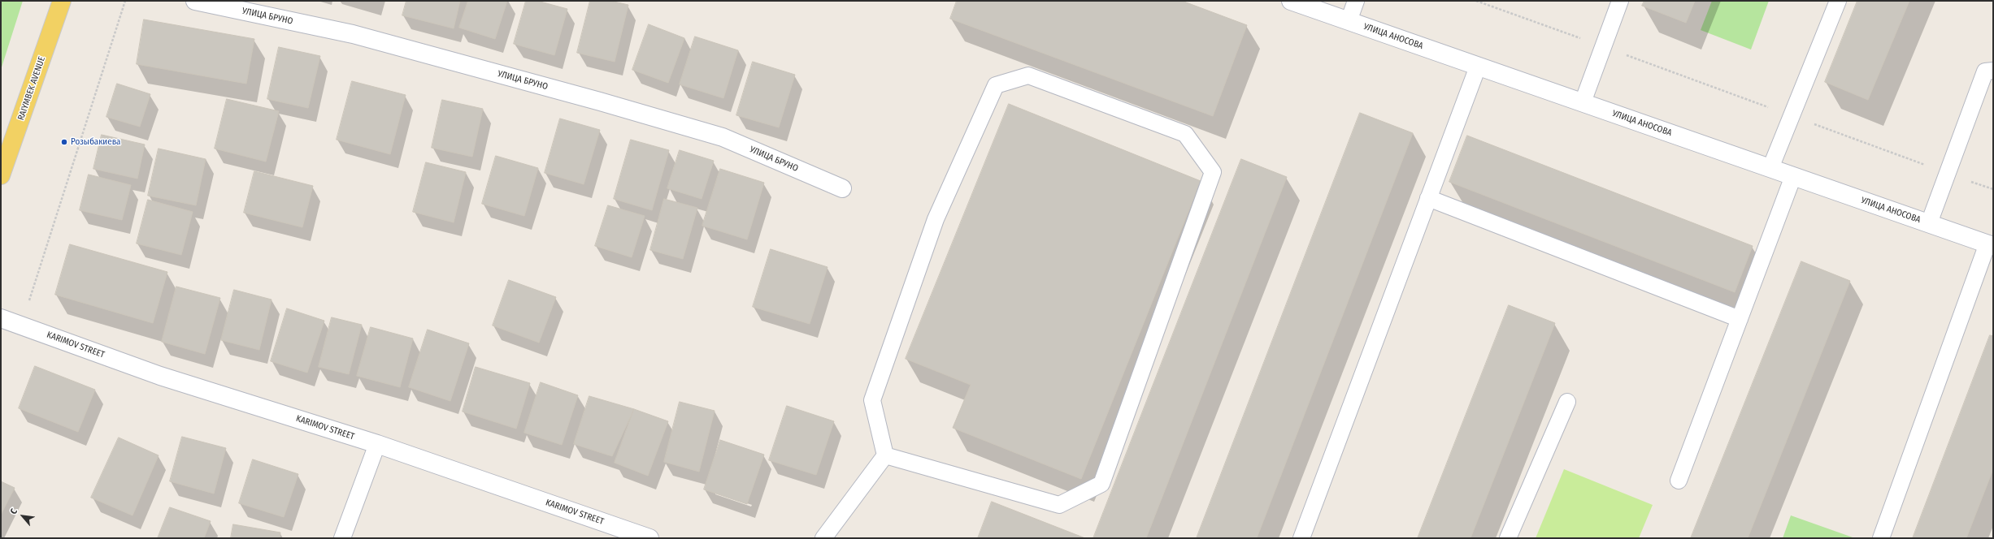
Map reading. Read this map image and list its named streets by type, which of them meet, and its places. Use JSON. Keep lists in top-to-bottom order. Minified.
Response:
{"streets":{"main road":["RAIYMBEK AVENUE"],"street":["УЛИЦА БРУНО","УЛИЦА АНОСОВА","KARIMOV STREET"]},"places":["Розыбакиева"],"north":"top left"}
